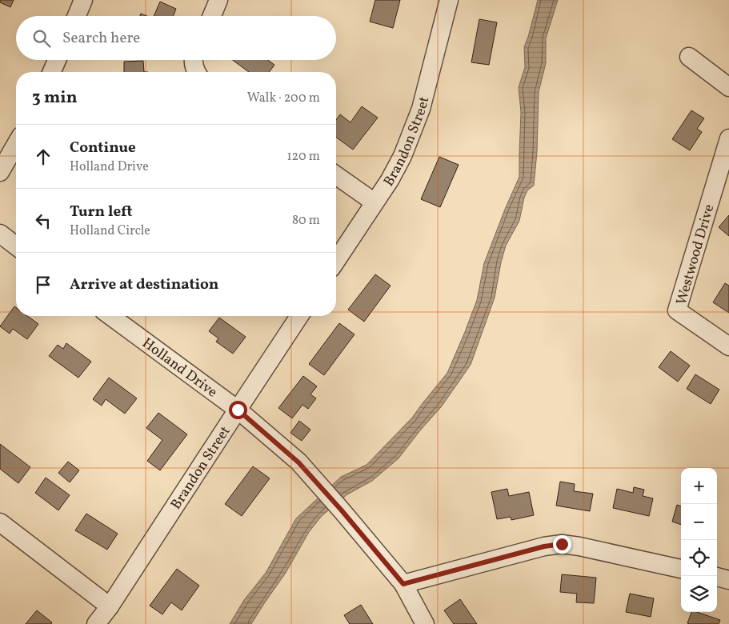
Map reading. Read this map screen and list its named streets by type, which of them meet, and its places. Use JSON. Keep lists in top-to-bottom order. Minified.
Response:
{"streets":{"street":["Brandon Street","Westwood Drive","Holland Drive"]},"crossings":[["Brandon Street","Holland Drive"]],"page":{"search":"Search here","heading":["3 min","Walk · 200 m"],"list":[["Continue","Holland Drive","120 m"],["Turn left","Holland Circle","80 m"],"Arrive at destination"],"map_buttons":["+","−"]}}
